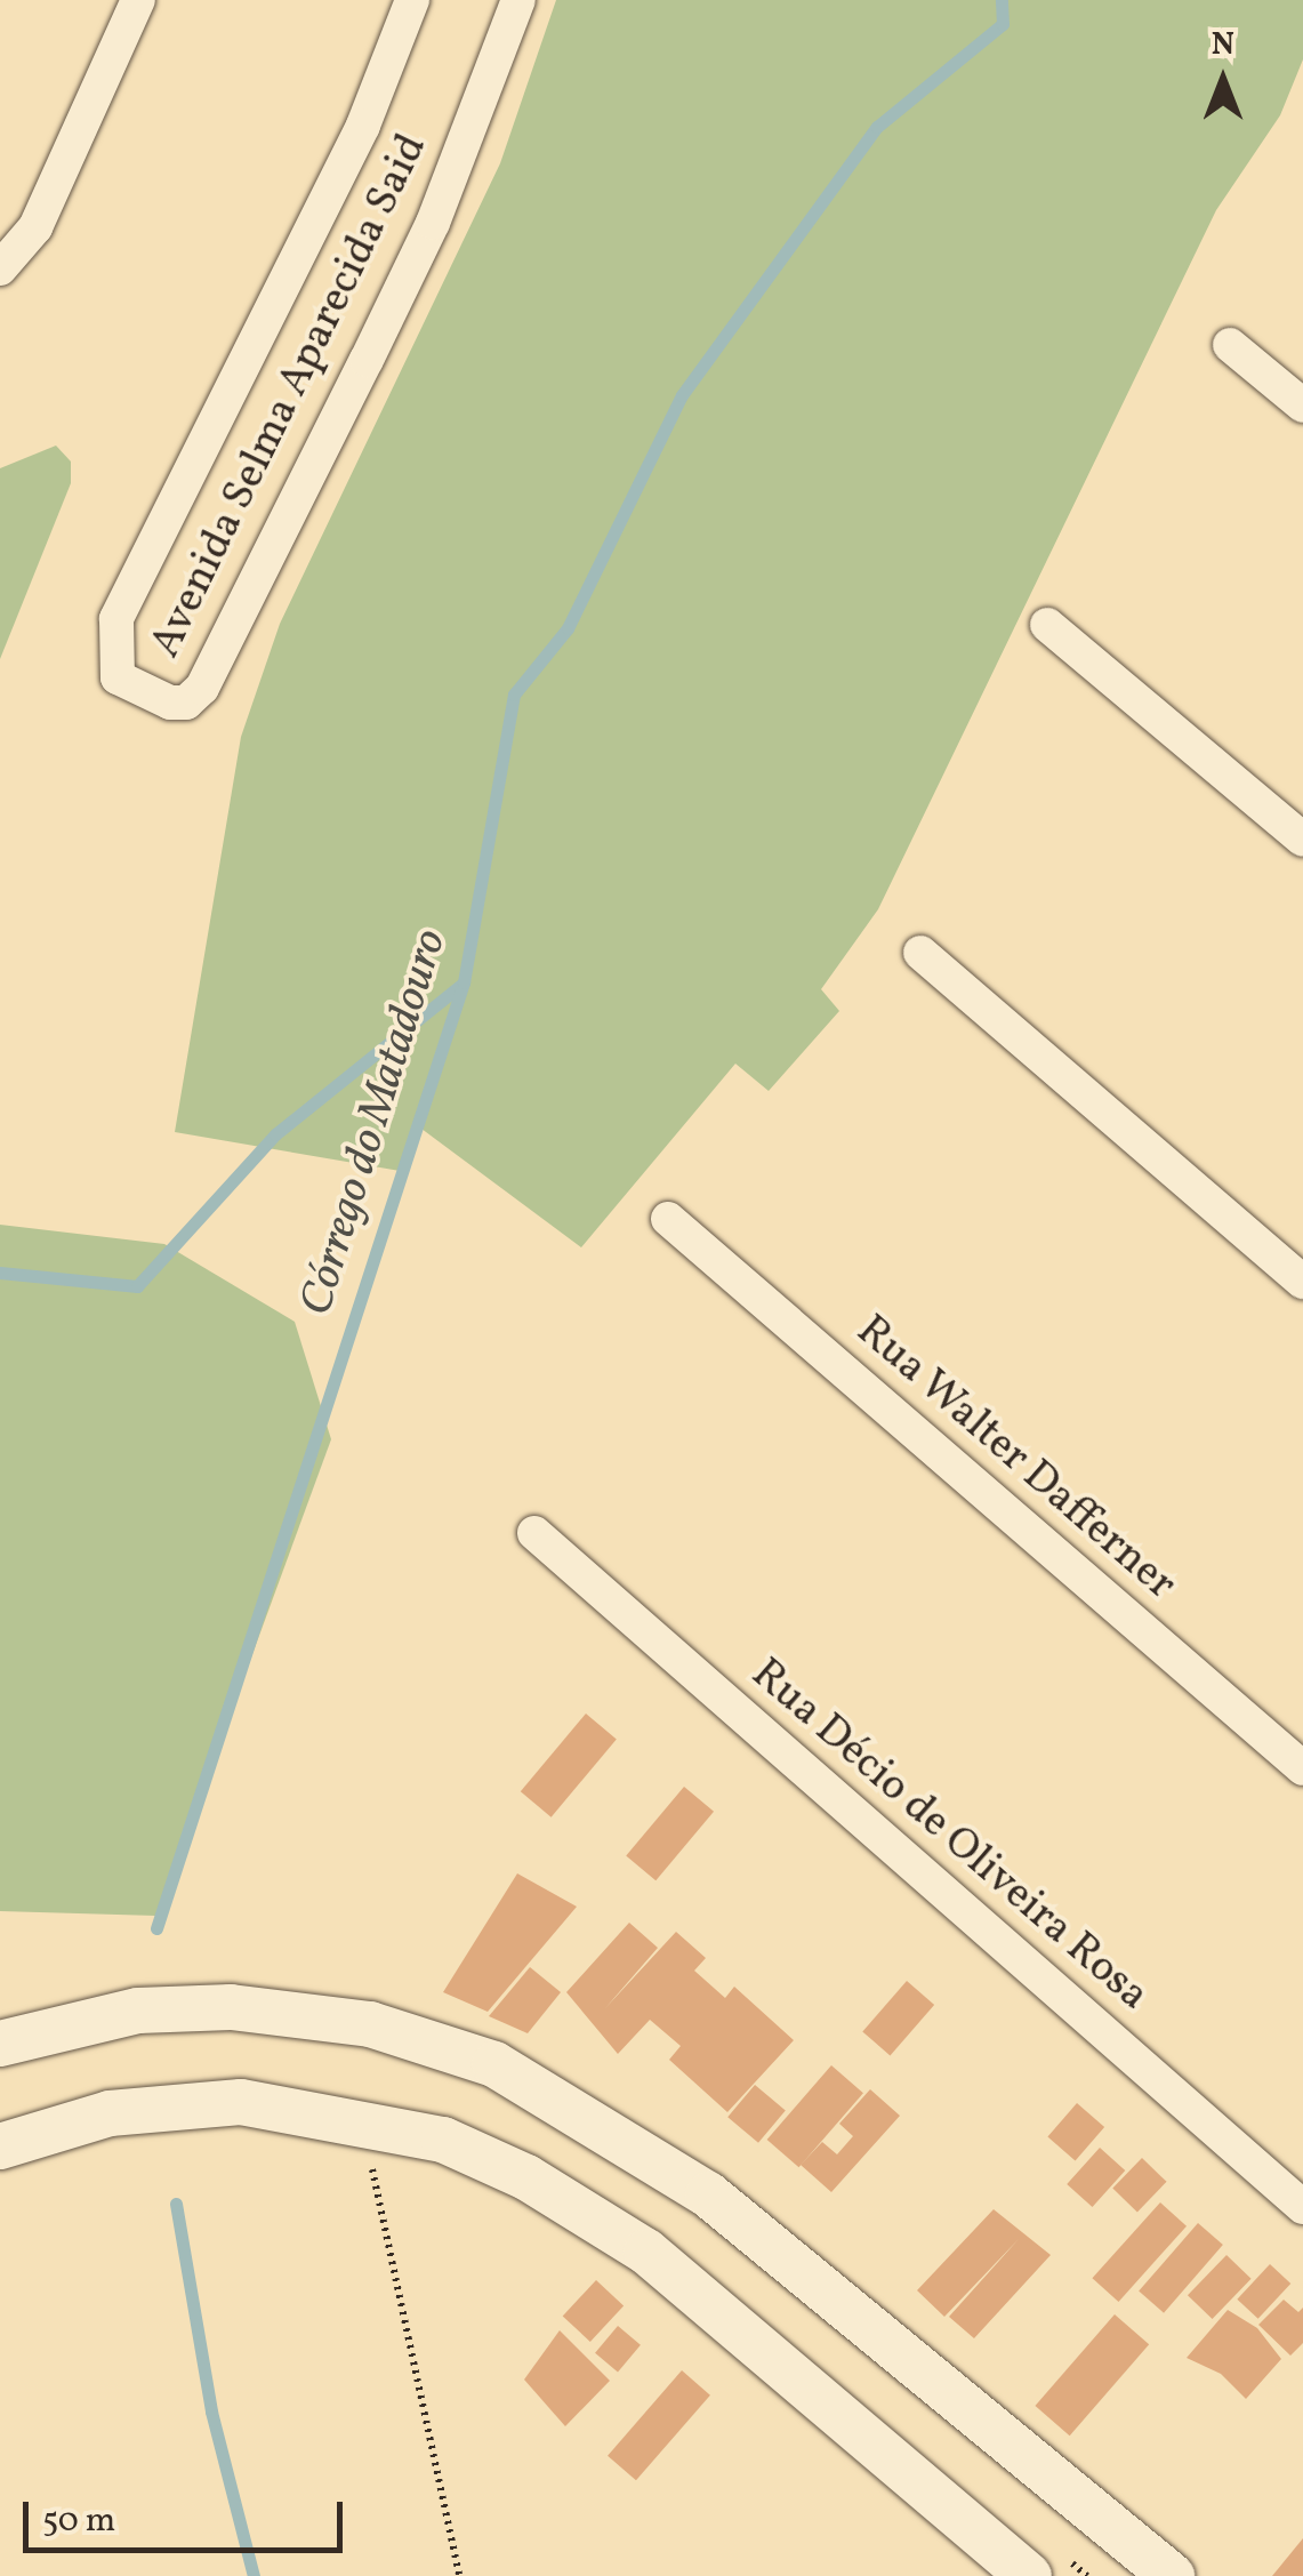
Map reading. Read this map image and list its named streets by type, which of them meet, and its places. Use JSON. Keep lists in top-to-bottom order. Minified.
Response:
{"streets":{"street":["Avenida Selma Aparecida Said","Rua Walter Dafferner","Rua Décio de Oliveira Rosa"]},"water":["Córrego do Matadouro"],"scale_bar":"50 m","north":"top"}
